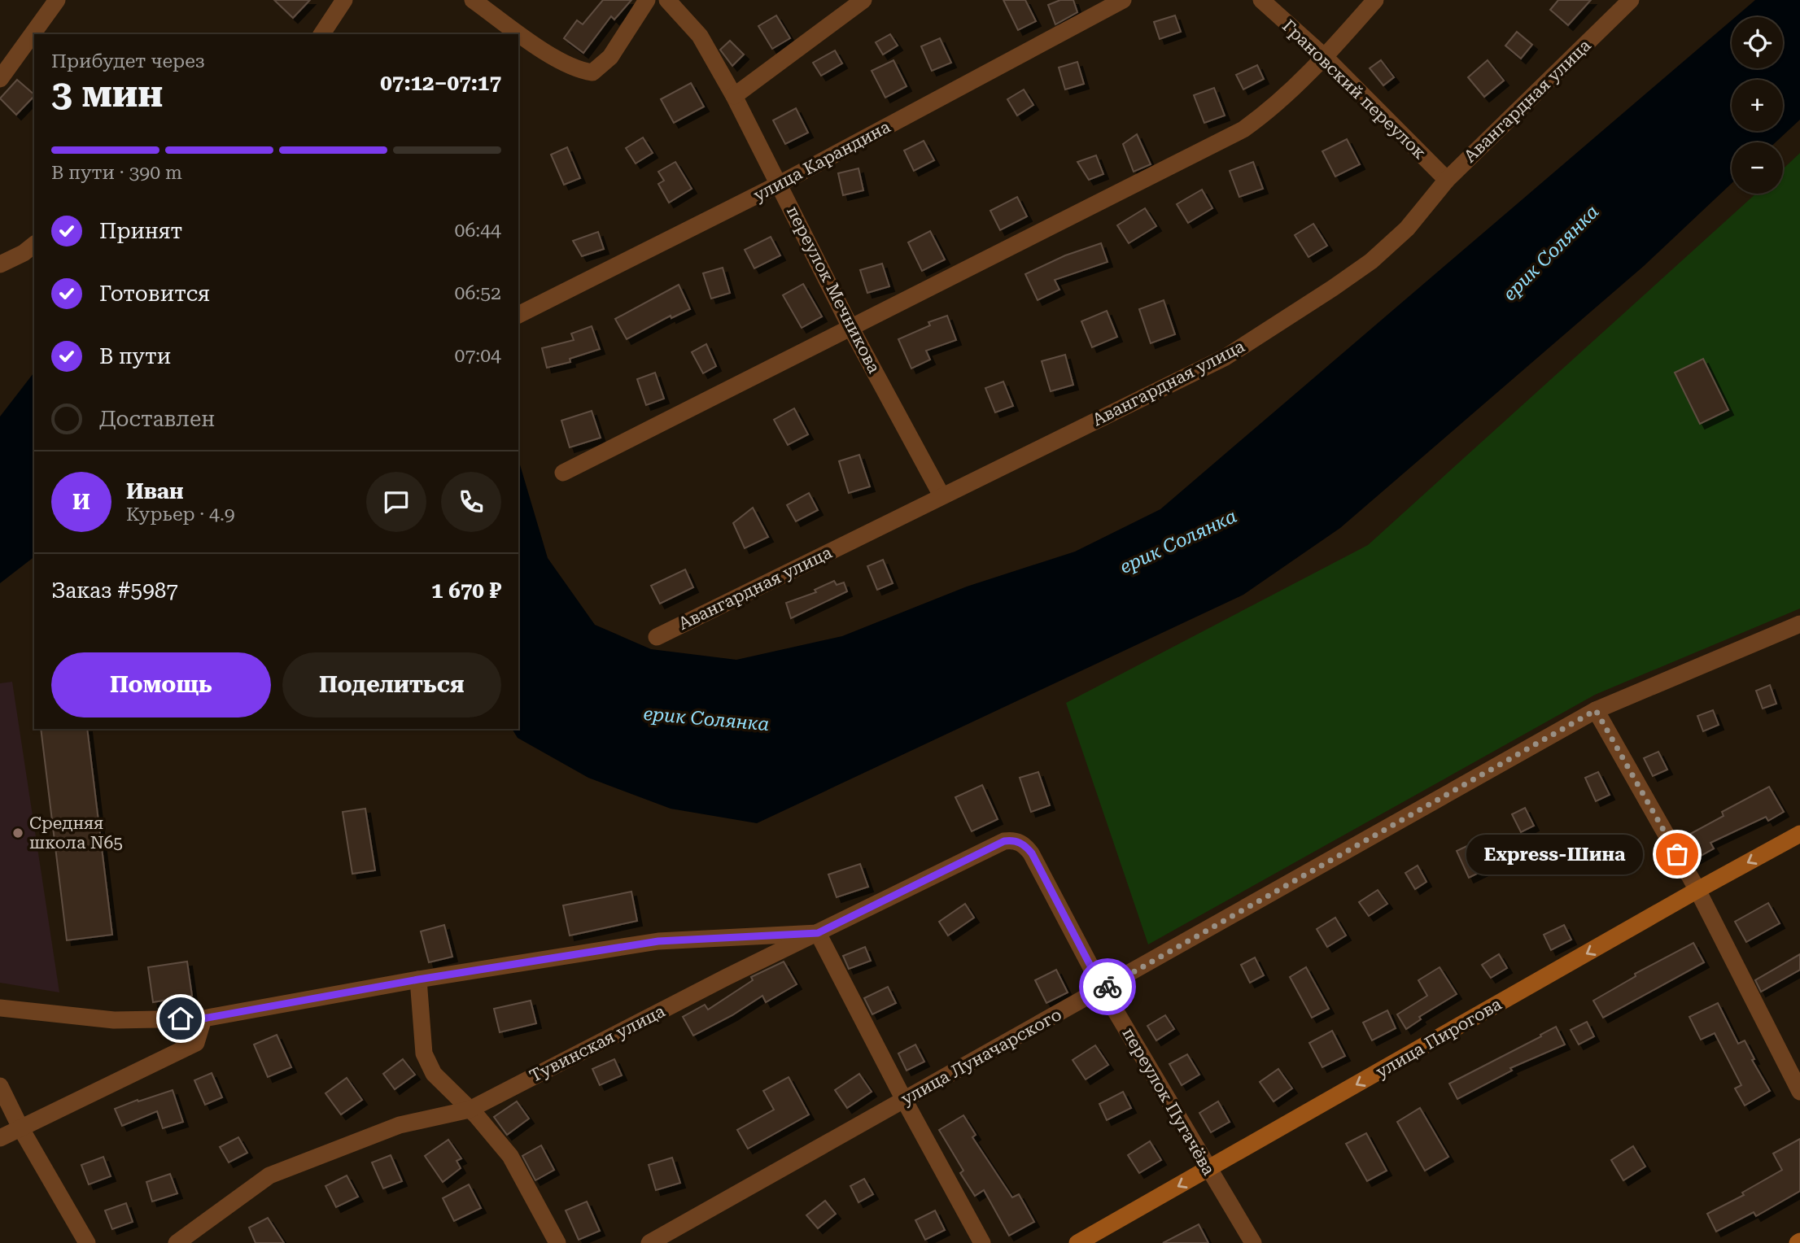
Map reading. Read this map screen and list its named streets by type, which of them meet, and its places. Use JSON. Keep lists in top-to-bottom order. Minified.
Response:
{"streets":{"main road":["улица Пирогова"],"street":["Грановский переулок","Авангардная улица","улица Карандина","переулок Мечникова","Тувинская улица","улица Луначарского","переулок Пугачёва"]},"crossings":[["Грановский переулок","Авангардная улица"],["Авангардная улица","переулок Мечникова"],["улица Карандина","переулок Мечникова"],["улица Пирогова","переулок Пугачёва"],["Тувинская улица","переулок Пугачёва"],["улица Луначарского","переулок Пугачёва"]],"one_way":["улица Пирогова"],"water":["ерик Солянка"],"places":["Средняя школа N65","Express-Шина"],"page":{"map_buttons":["+","−"],"heading":["3 мин","Прибудет через","07:12–07:17"],"panel":["Иван","Курьер · 4.9","Заказ #5987","1 670 ₽"],"bar":"В пути · 390 m","list":[["Принят","06:44"],["Готовится","06:52"],["В пути","07:04"],"Доставлен"],"round":"И","buttons":["Помощь","Поделиться"],"bubble":"Express-Шина"}}
